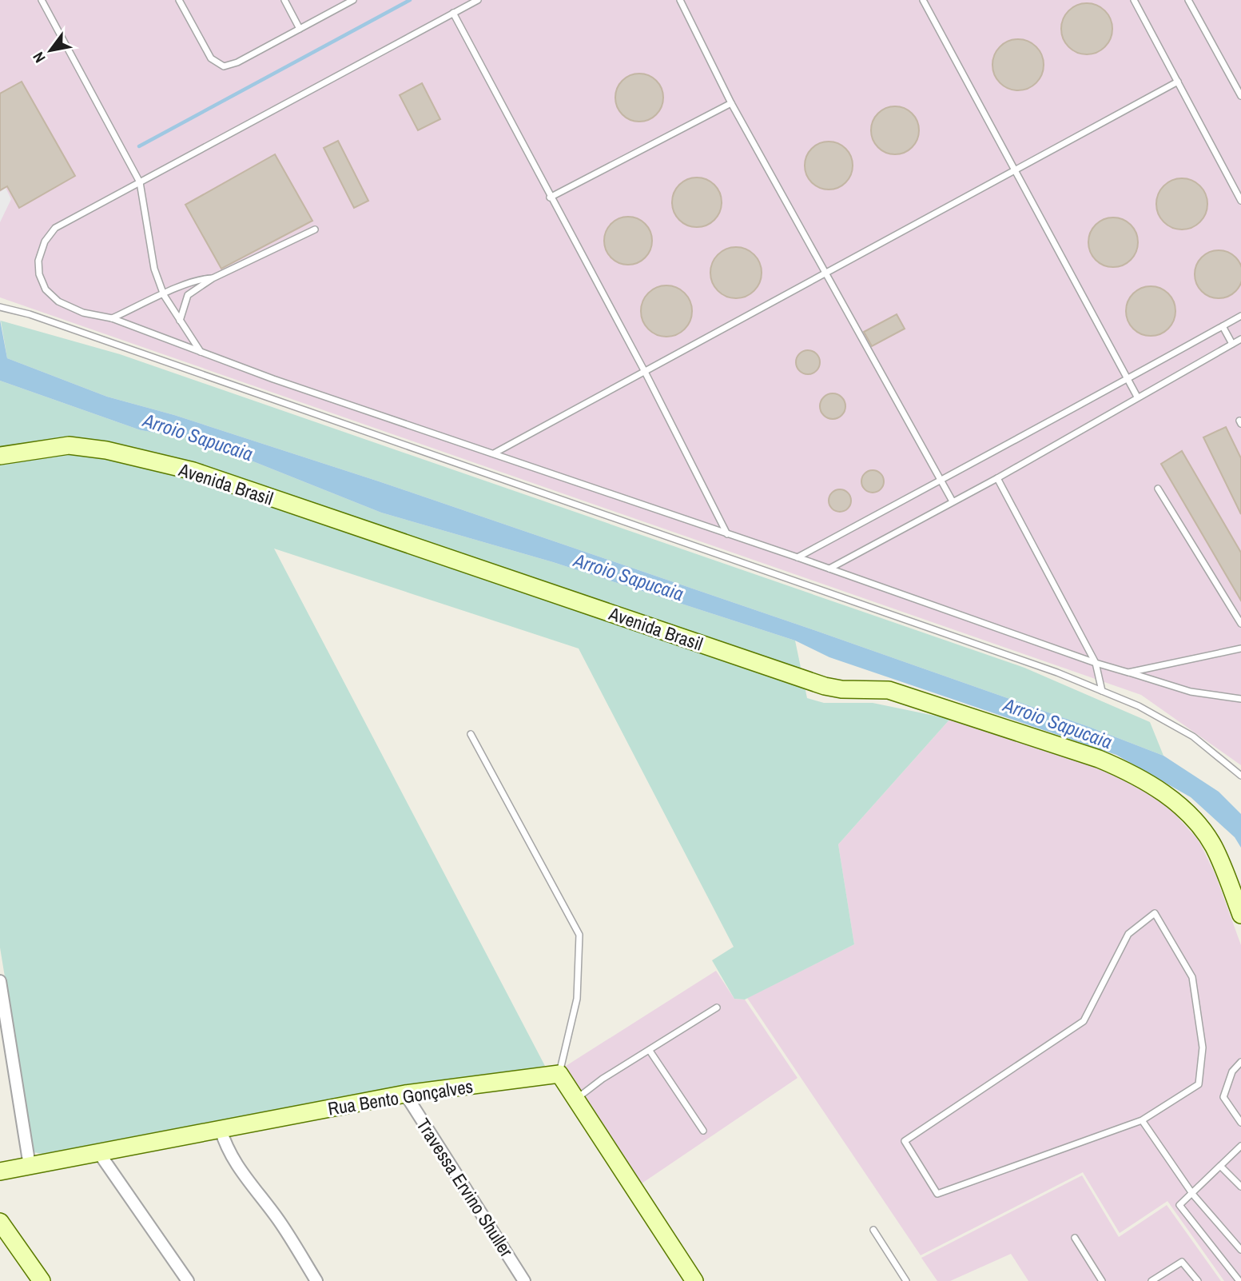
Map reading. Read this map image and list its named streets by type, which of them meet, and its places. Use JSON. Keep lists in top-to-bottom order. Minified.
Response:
{"streets":{"main road":["Avenida Brasil","Rua Bento Gonçalves"],"street":["Travessa Ervino Shuller"]},"crossings":[["Rua Bento Gonçalves","Travessa Ervino Shuller"]],"water":["Arroio Sapucaia"],"north":"bottom left"}
